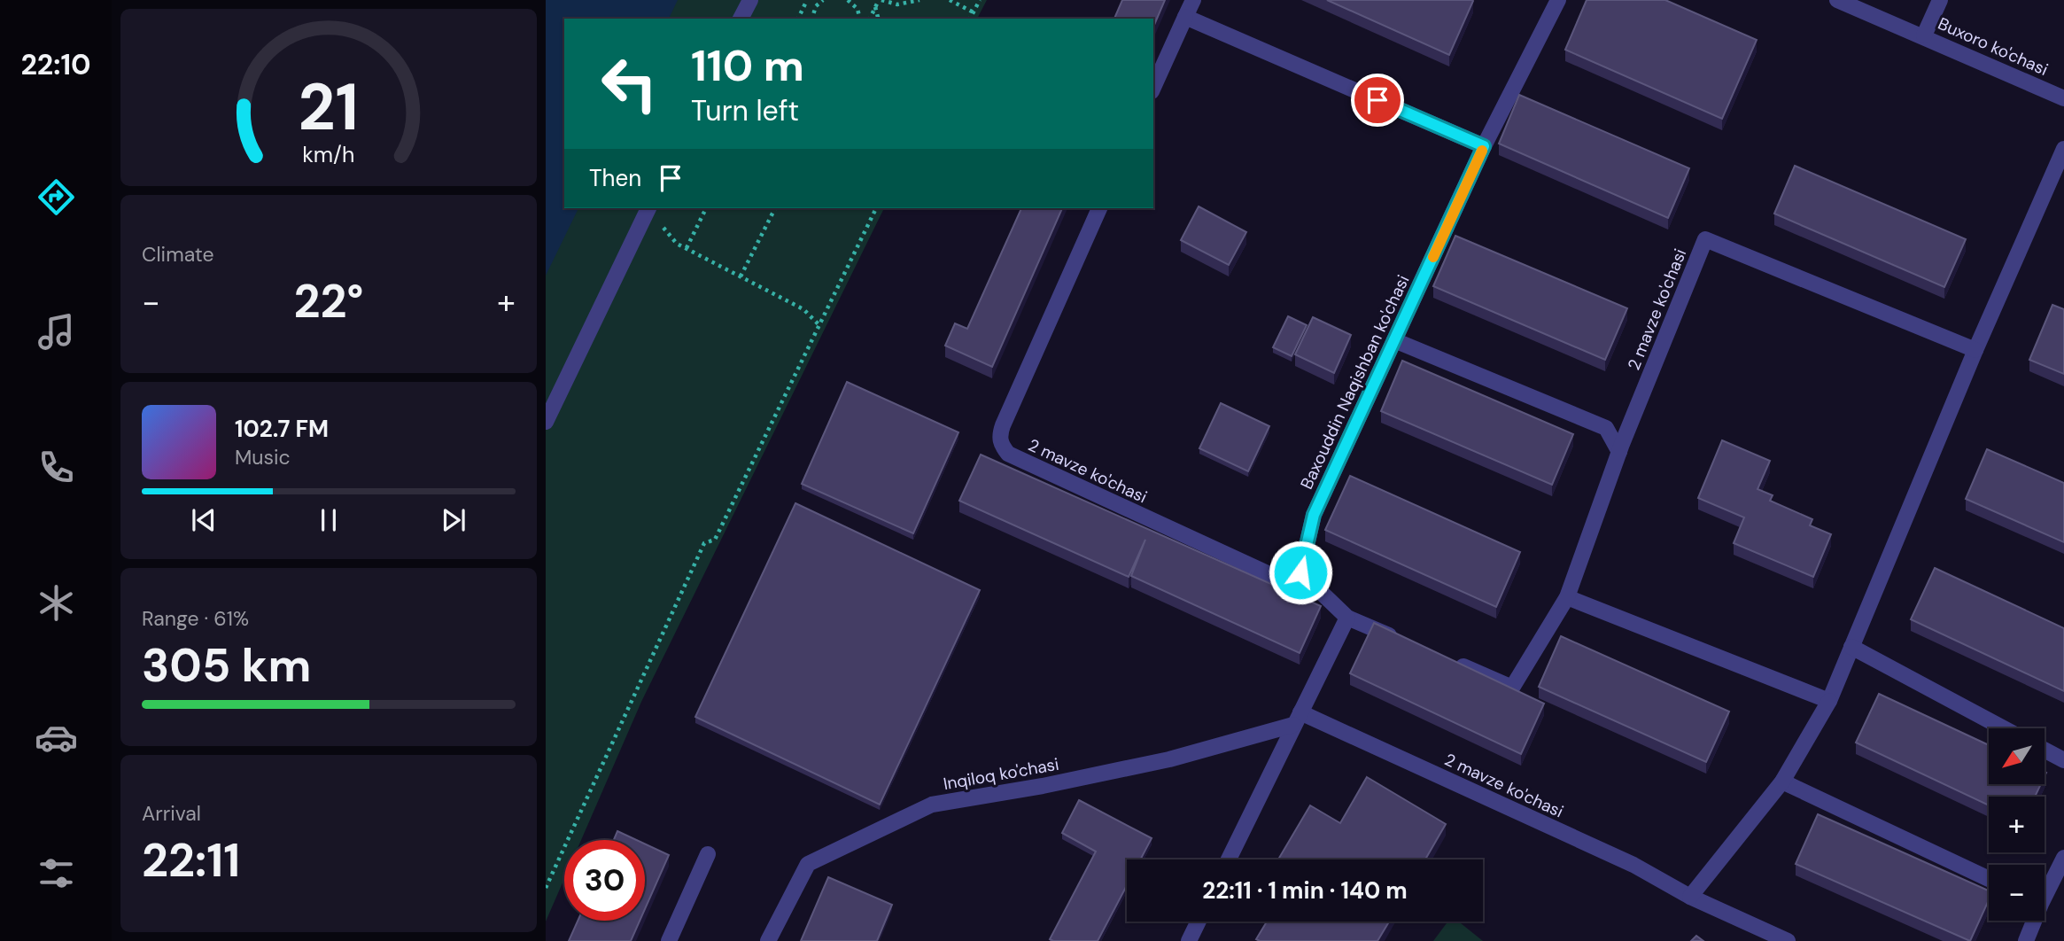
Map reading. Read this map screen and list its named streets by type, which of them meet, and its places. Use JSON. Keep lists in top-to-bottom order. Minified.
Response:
{"streets":{"street":["Buxoro ko'chasi","2 mavze ko'chasi","Baxouddin Naqishban ko'chasi","Inqiloq ko'chasi"]},"crossings":[["2 mavze ko'chasi","Baxouddin Naqishban ko'chasi"],["2 mavze ko'chasi","Inqiloq ko'chasi"]],"north":"bottom left","page":{"tabs":"22:10","turn":["110 m","Turn left"],"then":"Then","tile":["Climate",["Range · 61%","305 km"],["Arrival","22:11"]],"heat":["−","22°","+"],"song":["102.7 FM","Music"],"map_buttons":["+","−"],"limit":"30","trip":"22:11 · 1 min · 140 m","gauge":["21","km/h"]}}
